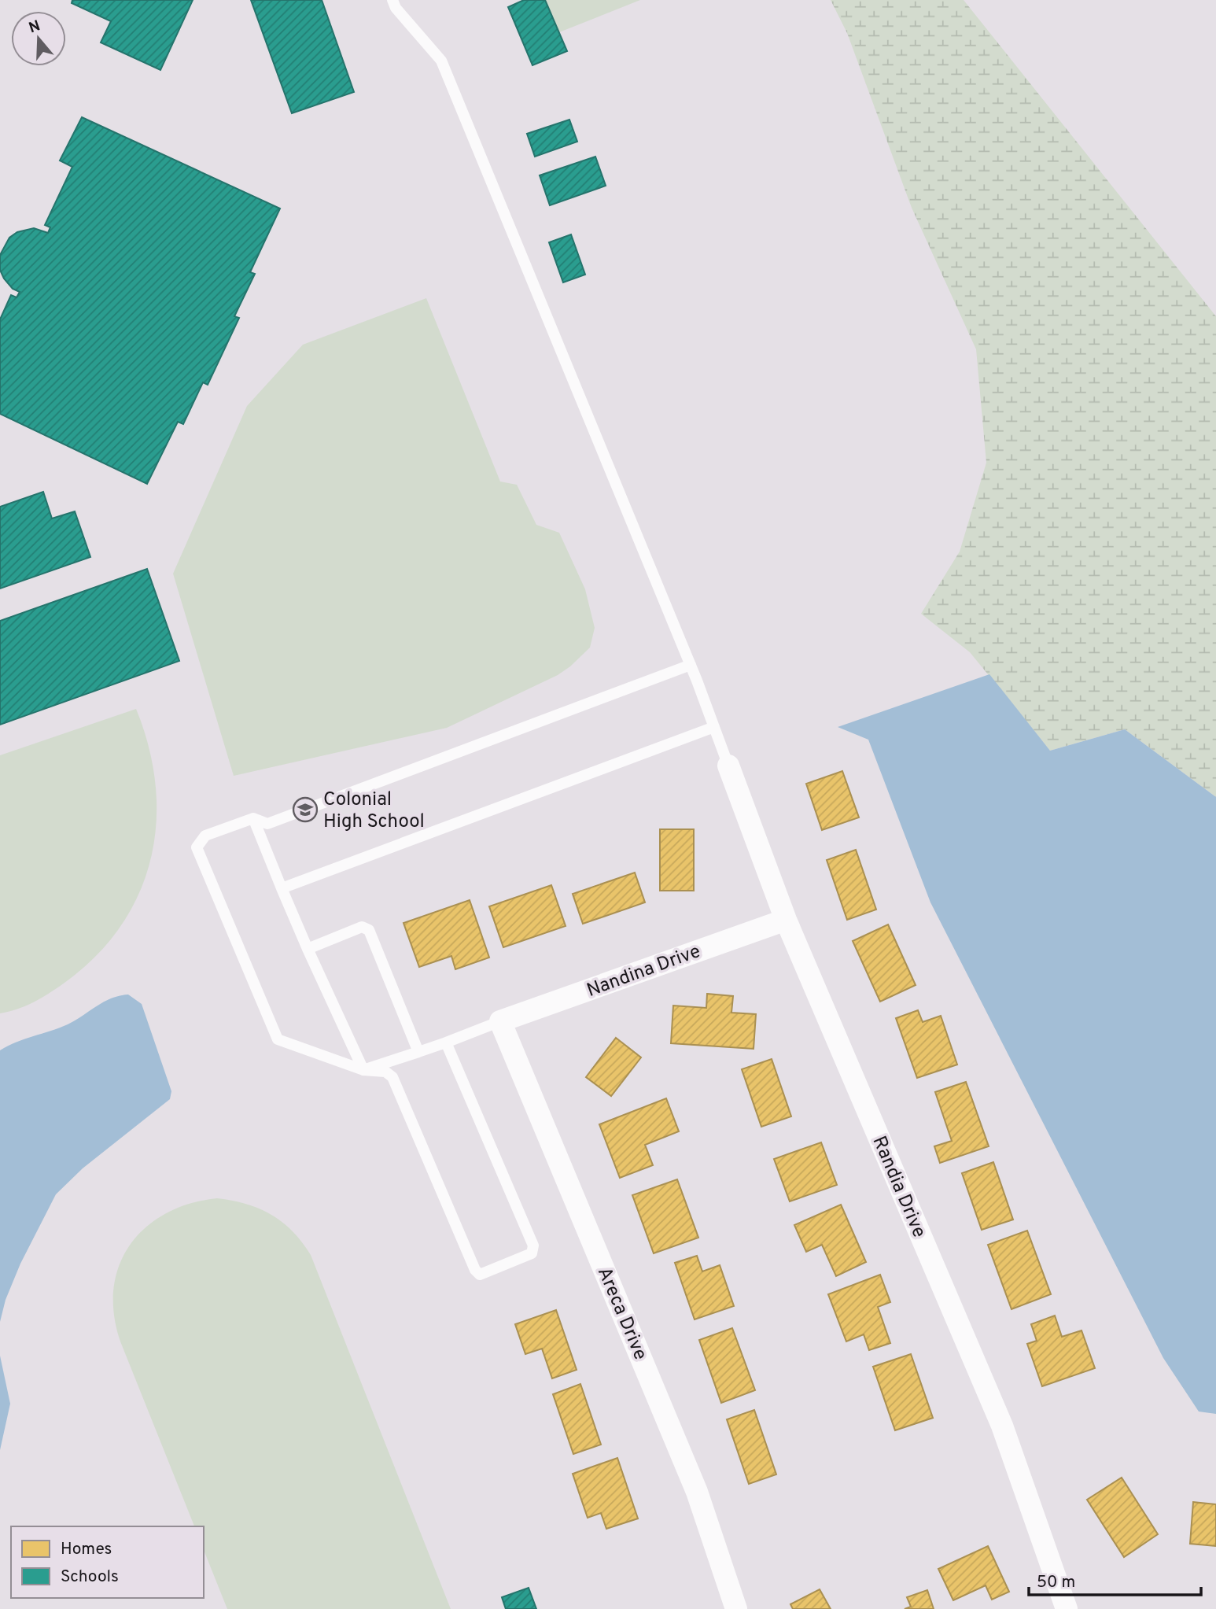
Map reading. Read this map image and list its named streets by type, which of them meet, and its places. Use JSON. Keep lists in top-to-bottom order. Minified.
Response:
{"streets":{"street":["Nandina Drive","Randia Drive","Areca Drive"]},"crossings":[["Nandina Drive","Randia Drive"],["Nandina Drive","Areca Drive"]],"places":{"school or university":["Colonial High School"]},"legend":["Homes","Schools"],"scale_bar":"50 m","north":"top"}
